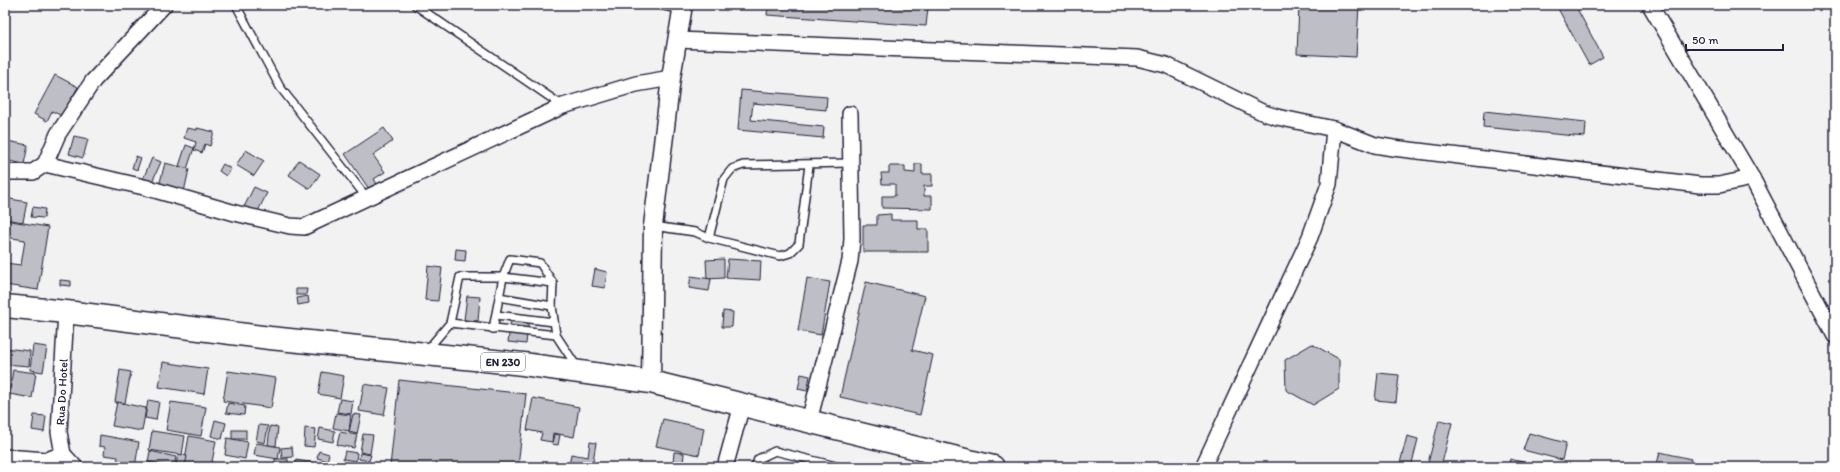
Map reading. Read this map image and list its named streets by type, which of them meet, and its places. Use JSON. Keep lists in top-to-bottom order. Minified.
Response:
{"streets":{"main road":["EN 230"],"street":["Rua Do Hotel"]},"crossings":[["EN 230","Rua Do Hotel"]],"scale_bar":"50 m"}
